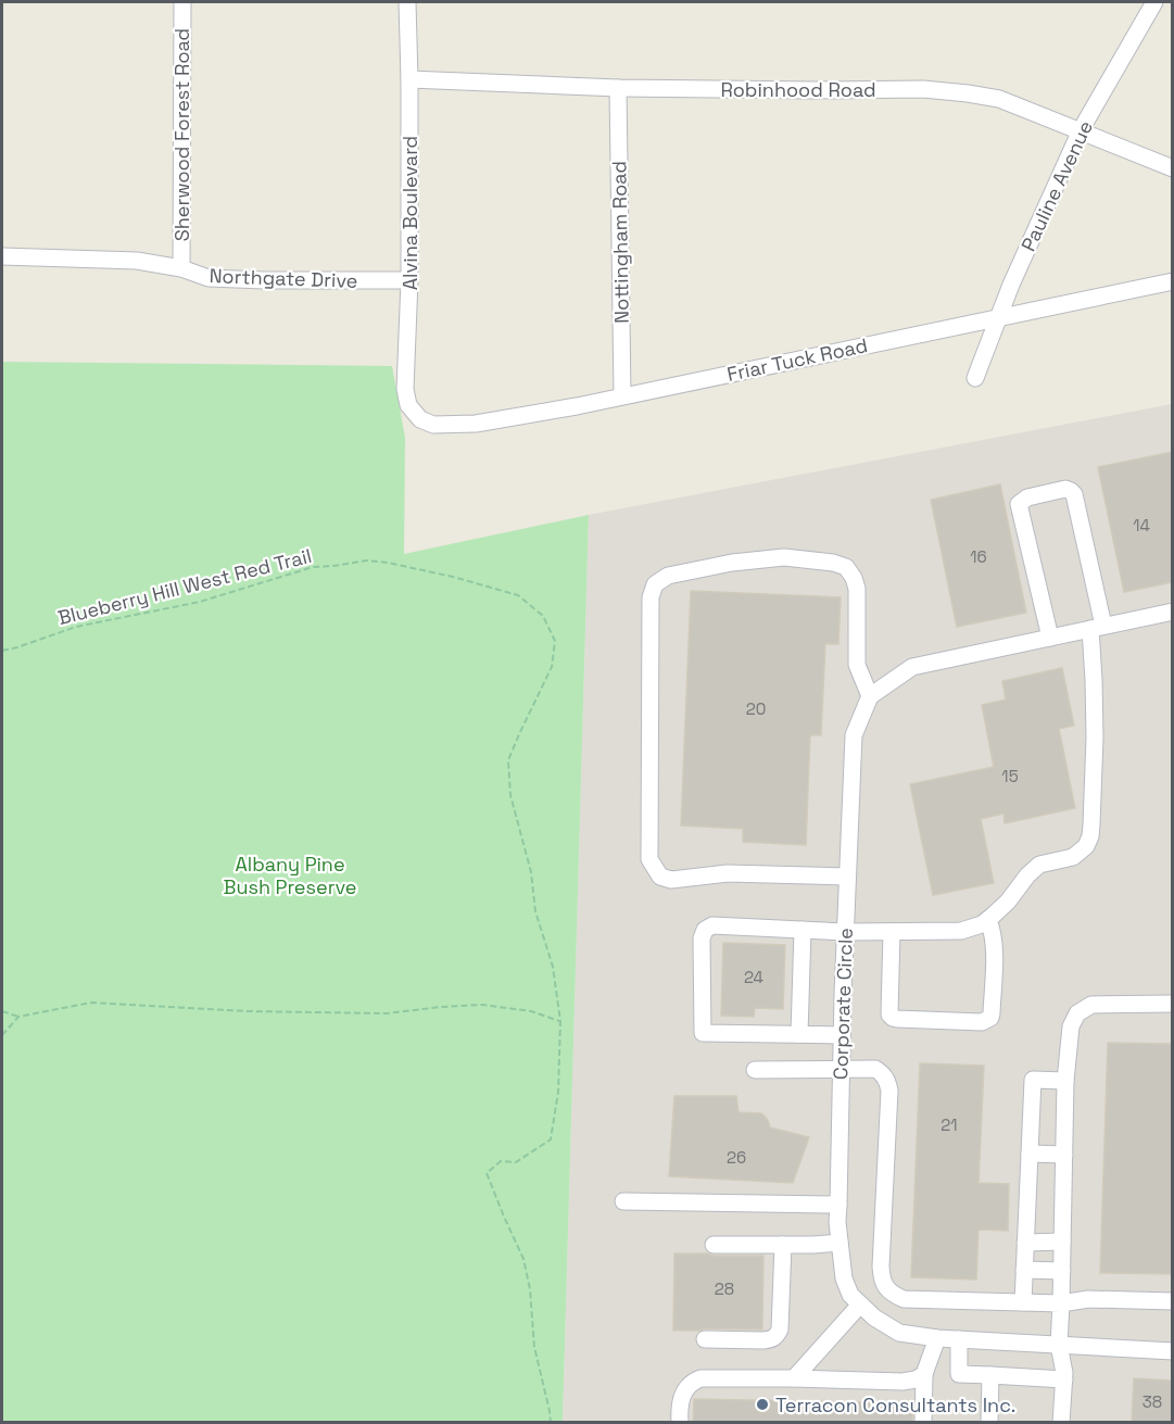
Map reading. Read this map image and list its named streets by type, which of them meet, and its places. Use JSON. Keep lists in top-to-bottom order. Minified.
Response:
{"streets":{"street":["Robinhood Road","Sherwood Forest Road","Pauline Avenue","Alvina Boulevard","Nottingham Road","Northgate Drive","Friar Tuck Road","Corporate Circle"],"path":["Blueberry Hill West Red Trail"]},"crossings":[["Robinhood Road","Pauline Avenue"],["Robinhood Road","Alvina Boulevard"],["Robinhood Road","Nottingham Road"],["Sherwood Forest Road","Northgate Drive"],["Pauline Avenue","Friar Tuck Road"],["Alvina Boulevard","Northgate Drive"],["Alvina Boulevard","Friar Tuck Road"],["Nottingham Road","Friar Tuck Road"]],"parks":["Albany Pine Bush Preserve"],"places":["Terracon Consultants Inc."],"house_numbers":["14","16","20","15","24","21","26","28","38"]}
